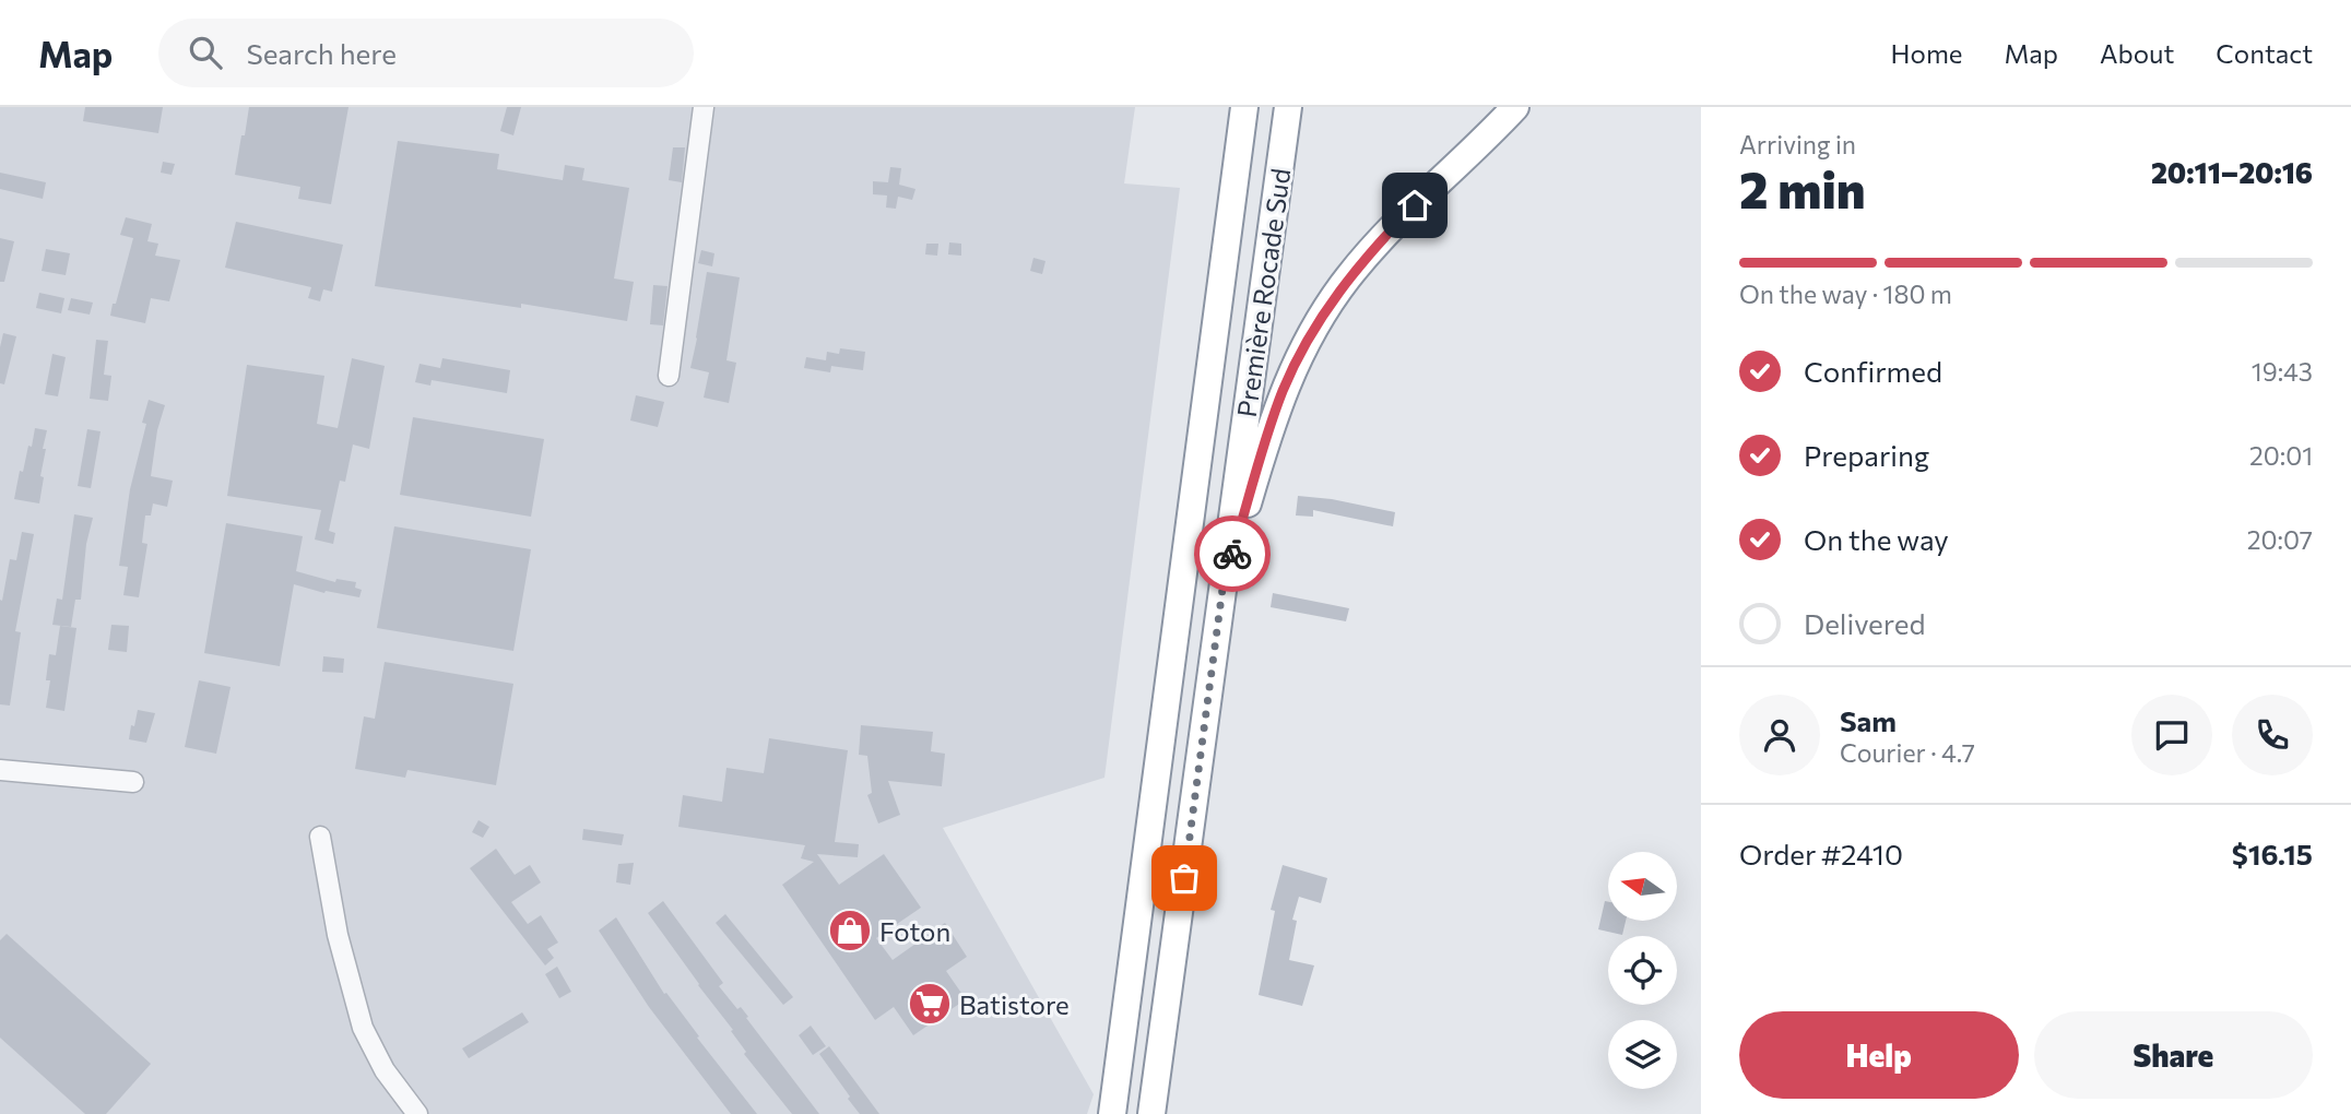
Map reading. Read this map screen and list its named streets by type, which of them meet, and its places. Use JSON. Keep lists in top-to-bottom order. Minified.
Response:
{"streets":{"highway":["Première Rocade Sud"]},"places":{"shop":["Foton"],"supermarket":["Batistore"]},"north":"left","page":{"header":"Map","search":"Search here","nav":["Home","Map","About","Contact"],"heading":["2 min","Arriving in","20:11–20:16"],"panel":["Sam","Courier · 4.7","Order #2410","$16.15"],"bar":"On the way · 180 m","list":[["Confirmed","19:43"],["Preparing","20:01"],["On the way","20:07"],"Delivered"],"buttons":["Help","Share"]}}
